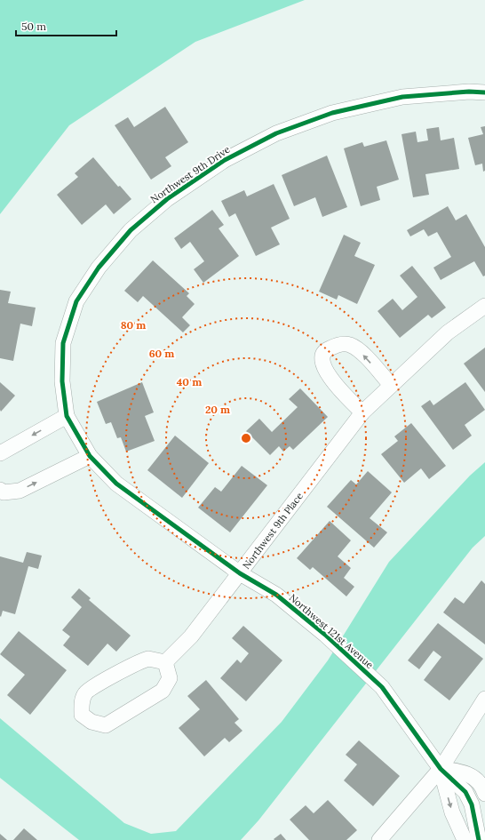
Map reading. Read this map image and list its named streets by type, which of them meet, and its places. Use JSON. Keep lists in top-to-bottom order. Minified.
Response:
{"streets":{"street":["Northwest 9th Drive","Northwest 9th Place","Northwest 121st Avenue"]},"crossings":[["Northwest 9th Drive","Northwest 121st Avenue"],["Northwest 9th Place","Northwest 121st Avenue"]],"scale_bar":"50 m","rings":["80 m","60 m","40 m","20 m"]}
